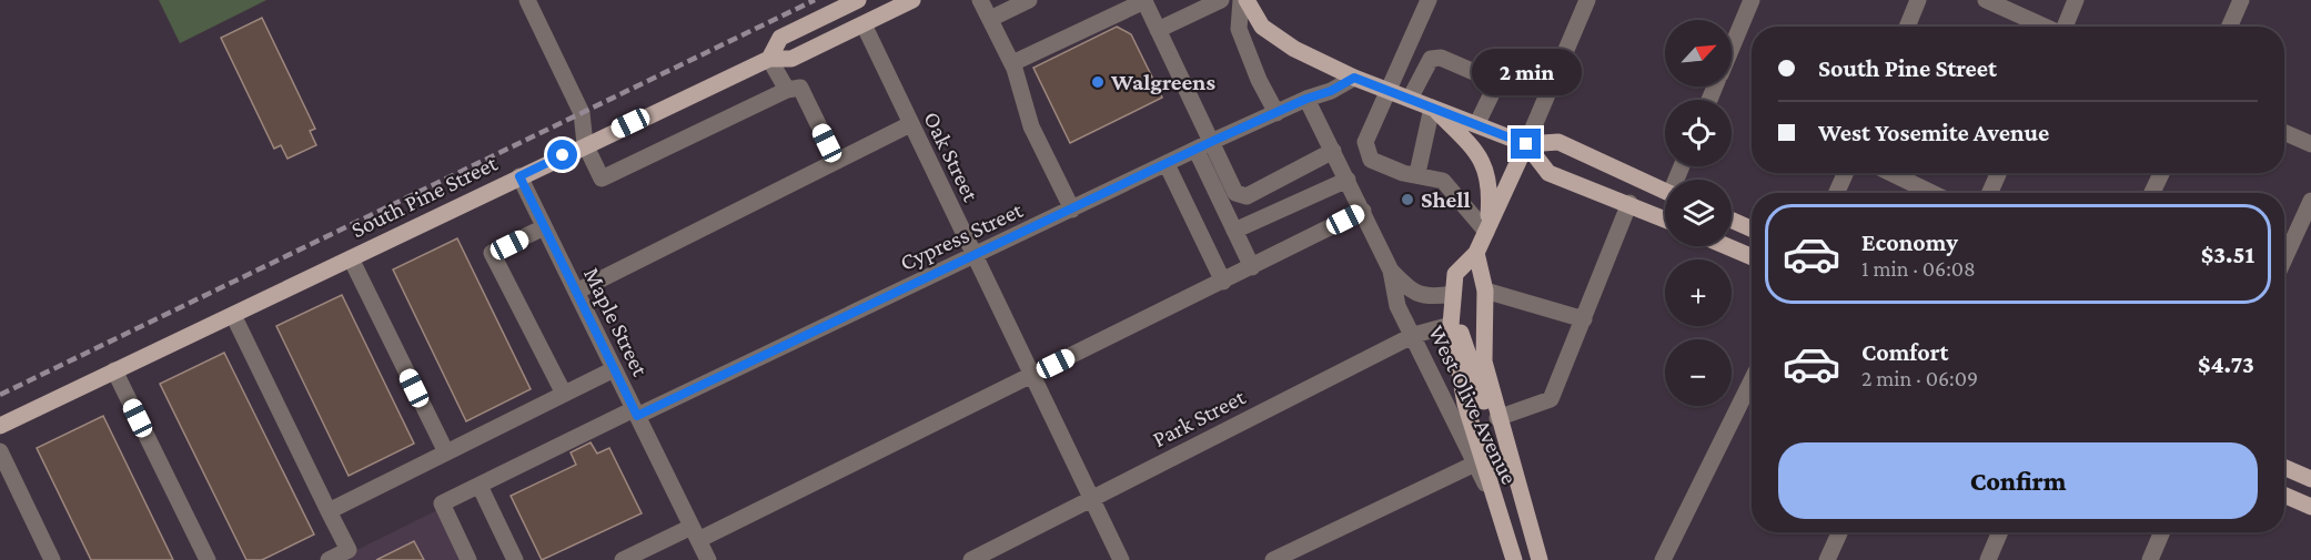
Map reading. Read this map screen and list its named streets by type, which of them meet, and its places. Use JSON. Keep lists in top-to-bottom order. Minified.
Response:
{"streets":{"main road":["South Pine Street","West Olive Avenue"],"street":["Oak Street","Cypress Street","Maple Street","Park Street"]},"crossings":[["Oak Street","Cypress Street"],["Oak Street","Park Street"],["South Pine Street","Maple Street"],["Cypress Street","Maple Street"],["Cypress Street","West Olive Avenue"],["West Olive Avenue","Park Street"]],"places":["Walgreens","Shell"],"north":"top right","page":{"map_buttons":["+","−"],"banner":["South Pine Street","West Yosemite Avenue"],"bubble":"2 min","list":[{"name":"Economy","note":"1 min · 06:08","value":"$3.51"},{"name":"Comfort","note":"2 min · 06:09","value":"$4.73"}],"buttons":"Confirm"}}
